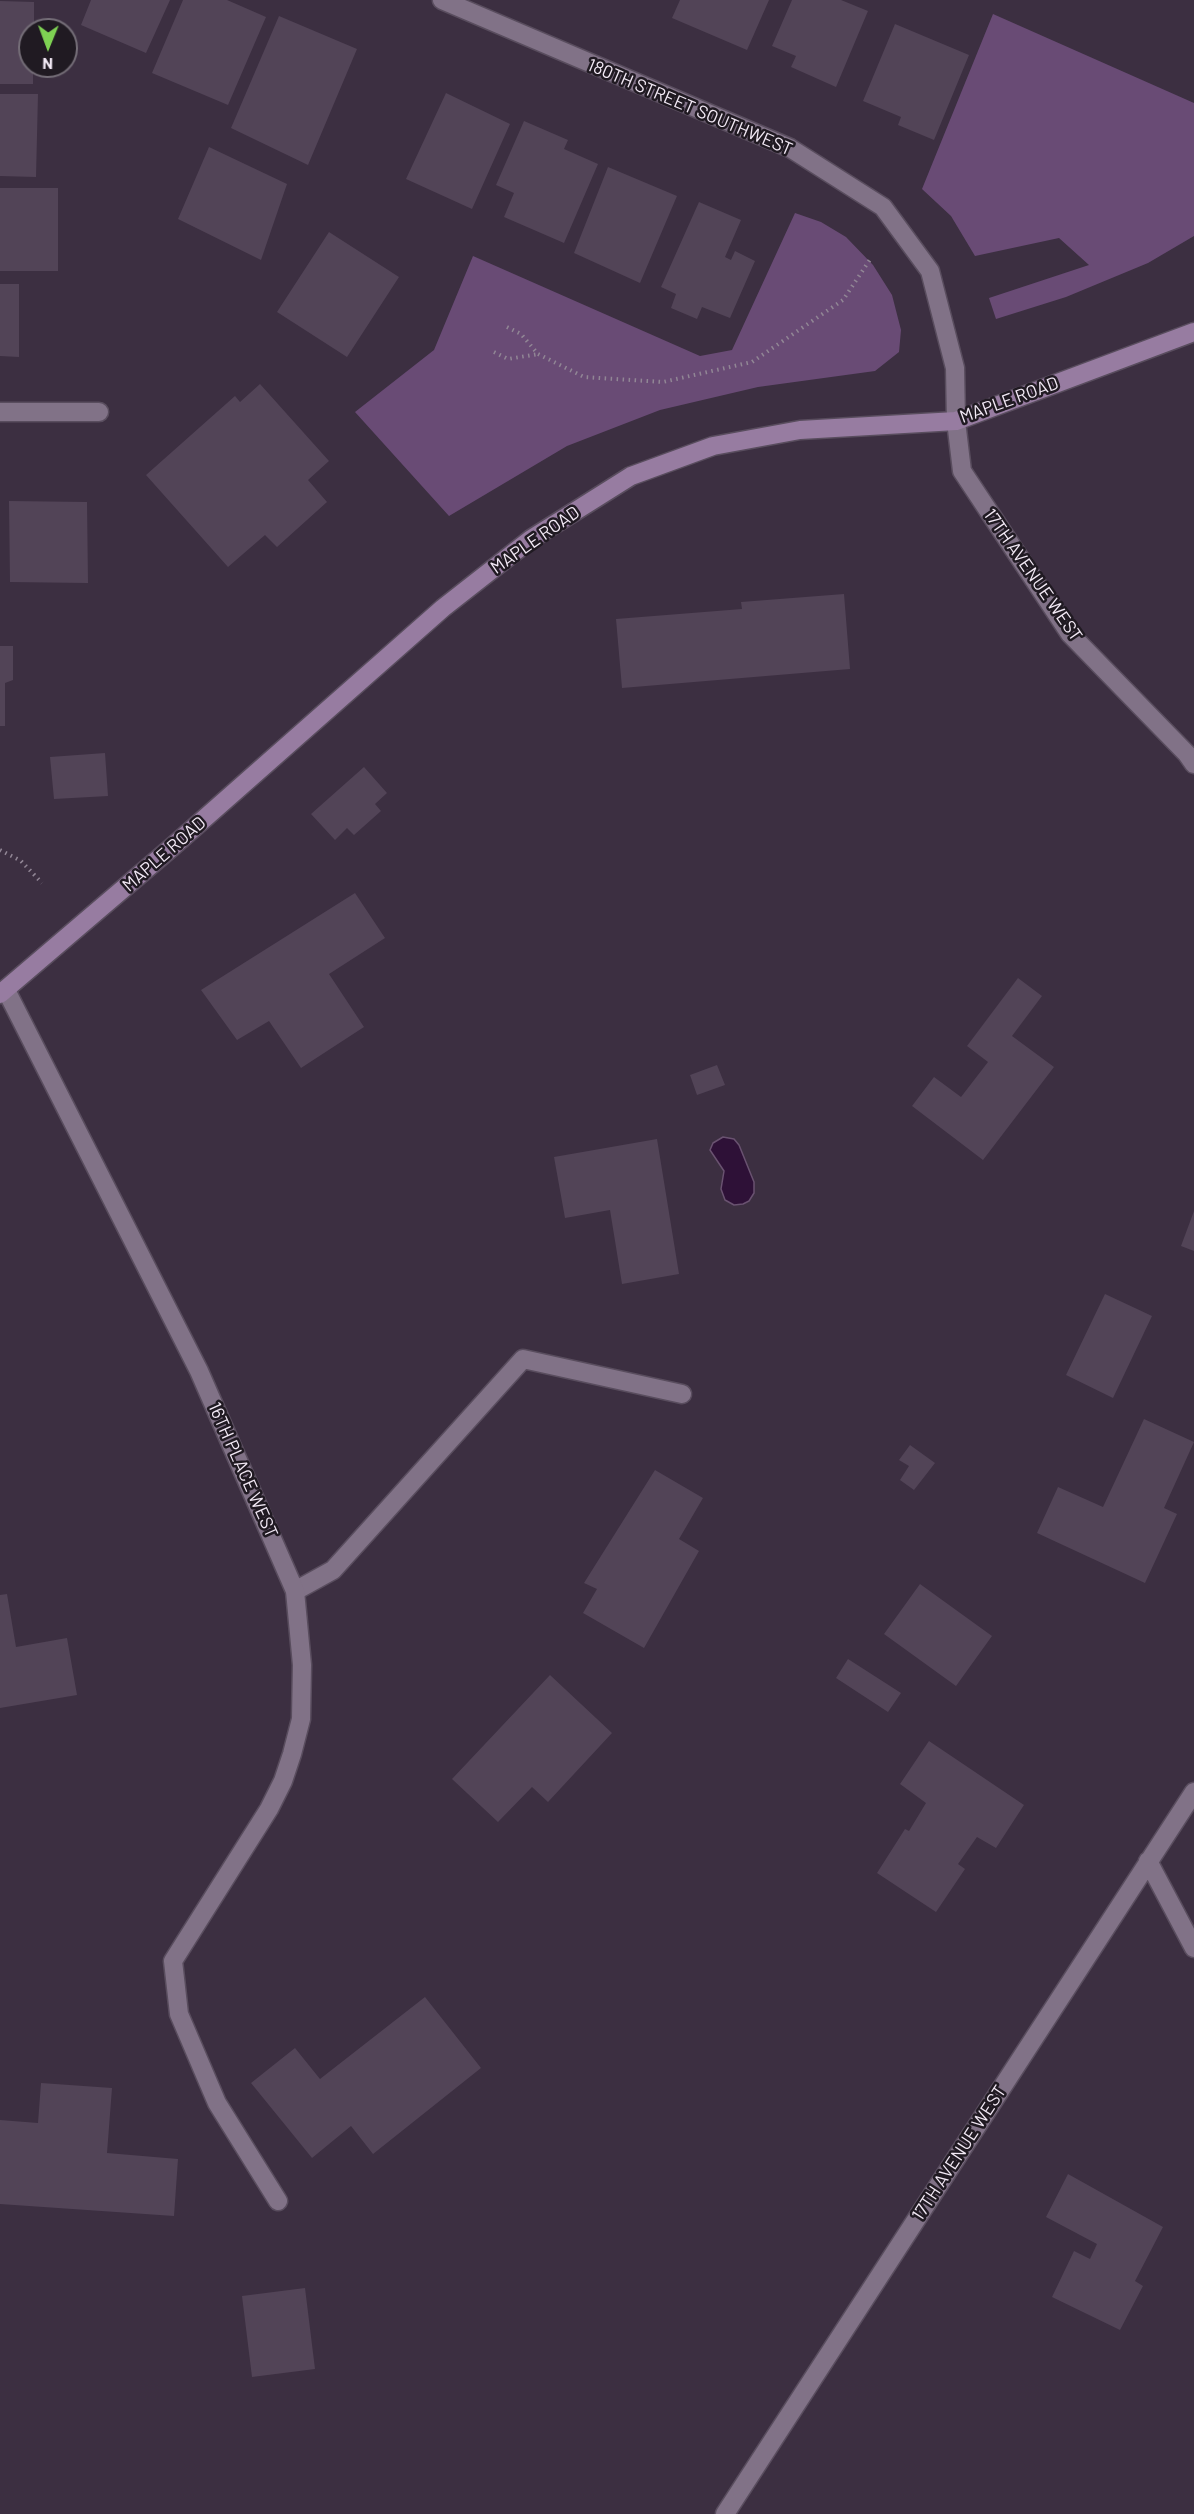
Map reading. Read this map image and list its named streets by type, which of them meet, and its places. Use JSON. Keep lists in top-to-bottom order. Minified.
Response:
{"streets":{"street":["180TH STREET SOUTHWEST","MAPLE ROAD","17TH AVENUE WEST","16TH PLACE WEST"]},"crossings":[["180TH STREET SOUTHWEST","MAPLE ROAD"],["180TH STREET SOUTHWEST","17TH AVENUE WEST"],["MAPLE ROAD","17TH AVENUE WEST"],["MAPLE ROAD","16TH PLACE WEST"]],"north":"bottom"}
